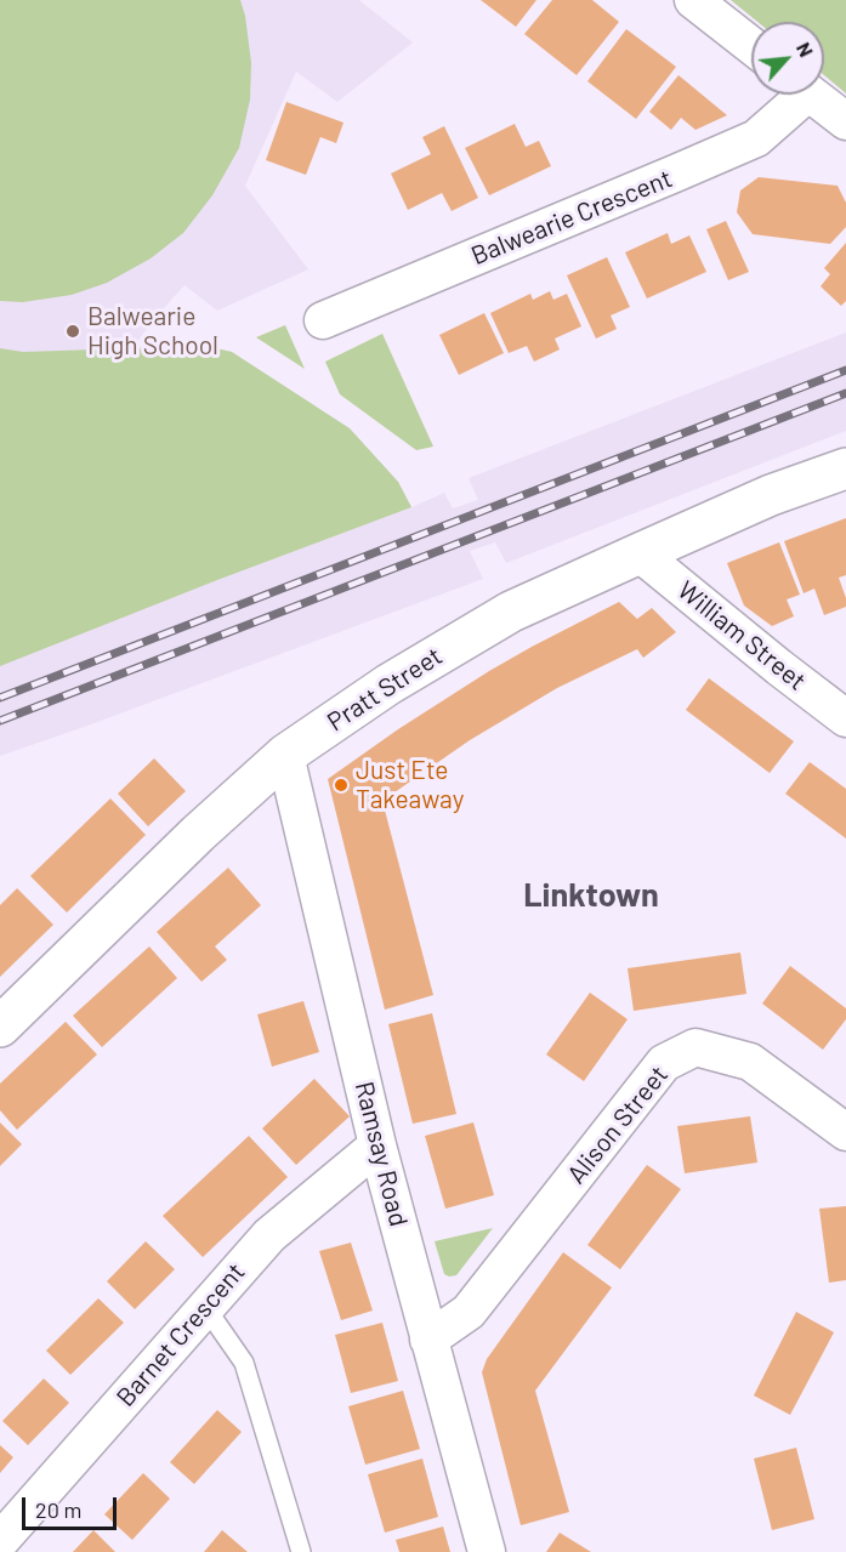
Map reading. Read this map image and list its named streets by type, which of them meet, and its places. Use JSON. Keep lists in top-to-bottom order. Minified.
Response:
{"streets":{"main road":["Pratt Street"],"street":["Balwearie Crescent","William Street","Alison Street","Ramsay Road","Barnet Crescent"]},"crossings":[["William Street","Pratt Street"],["Pratt Street","Ramsay Road"],["Alison Street","Ramsay Road"],["Ramsay Road","Barnet Crescent"]],"districts":["Linktown"],"places":["Balwearie High School","Just Ete Takeaway"],"scale_bar":"20 m","north":"top right"}
